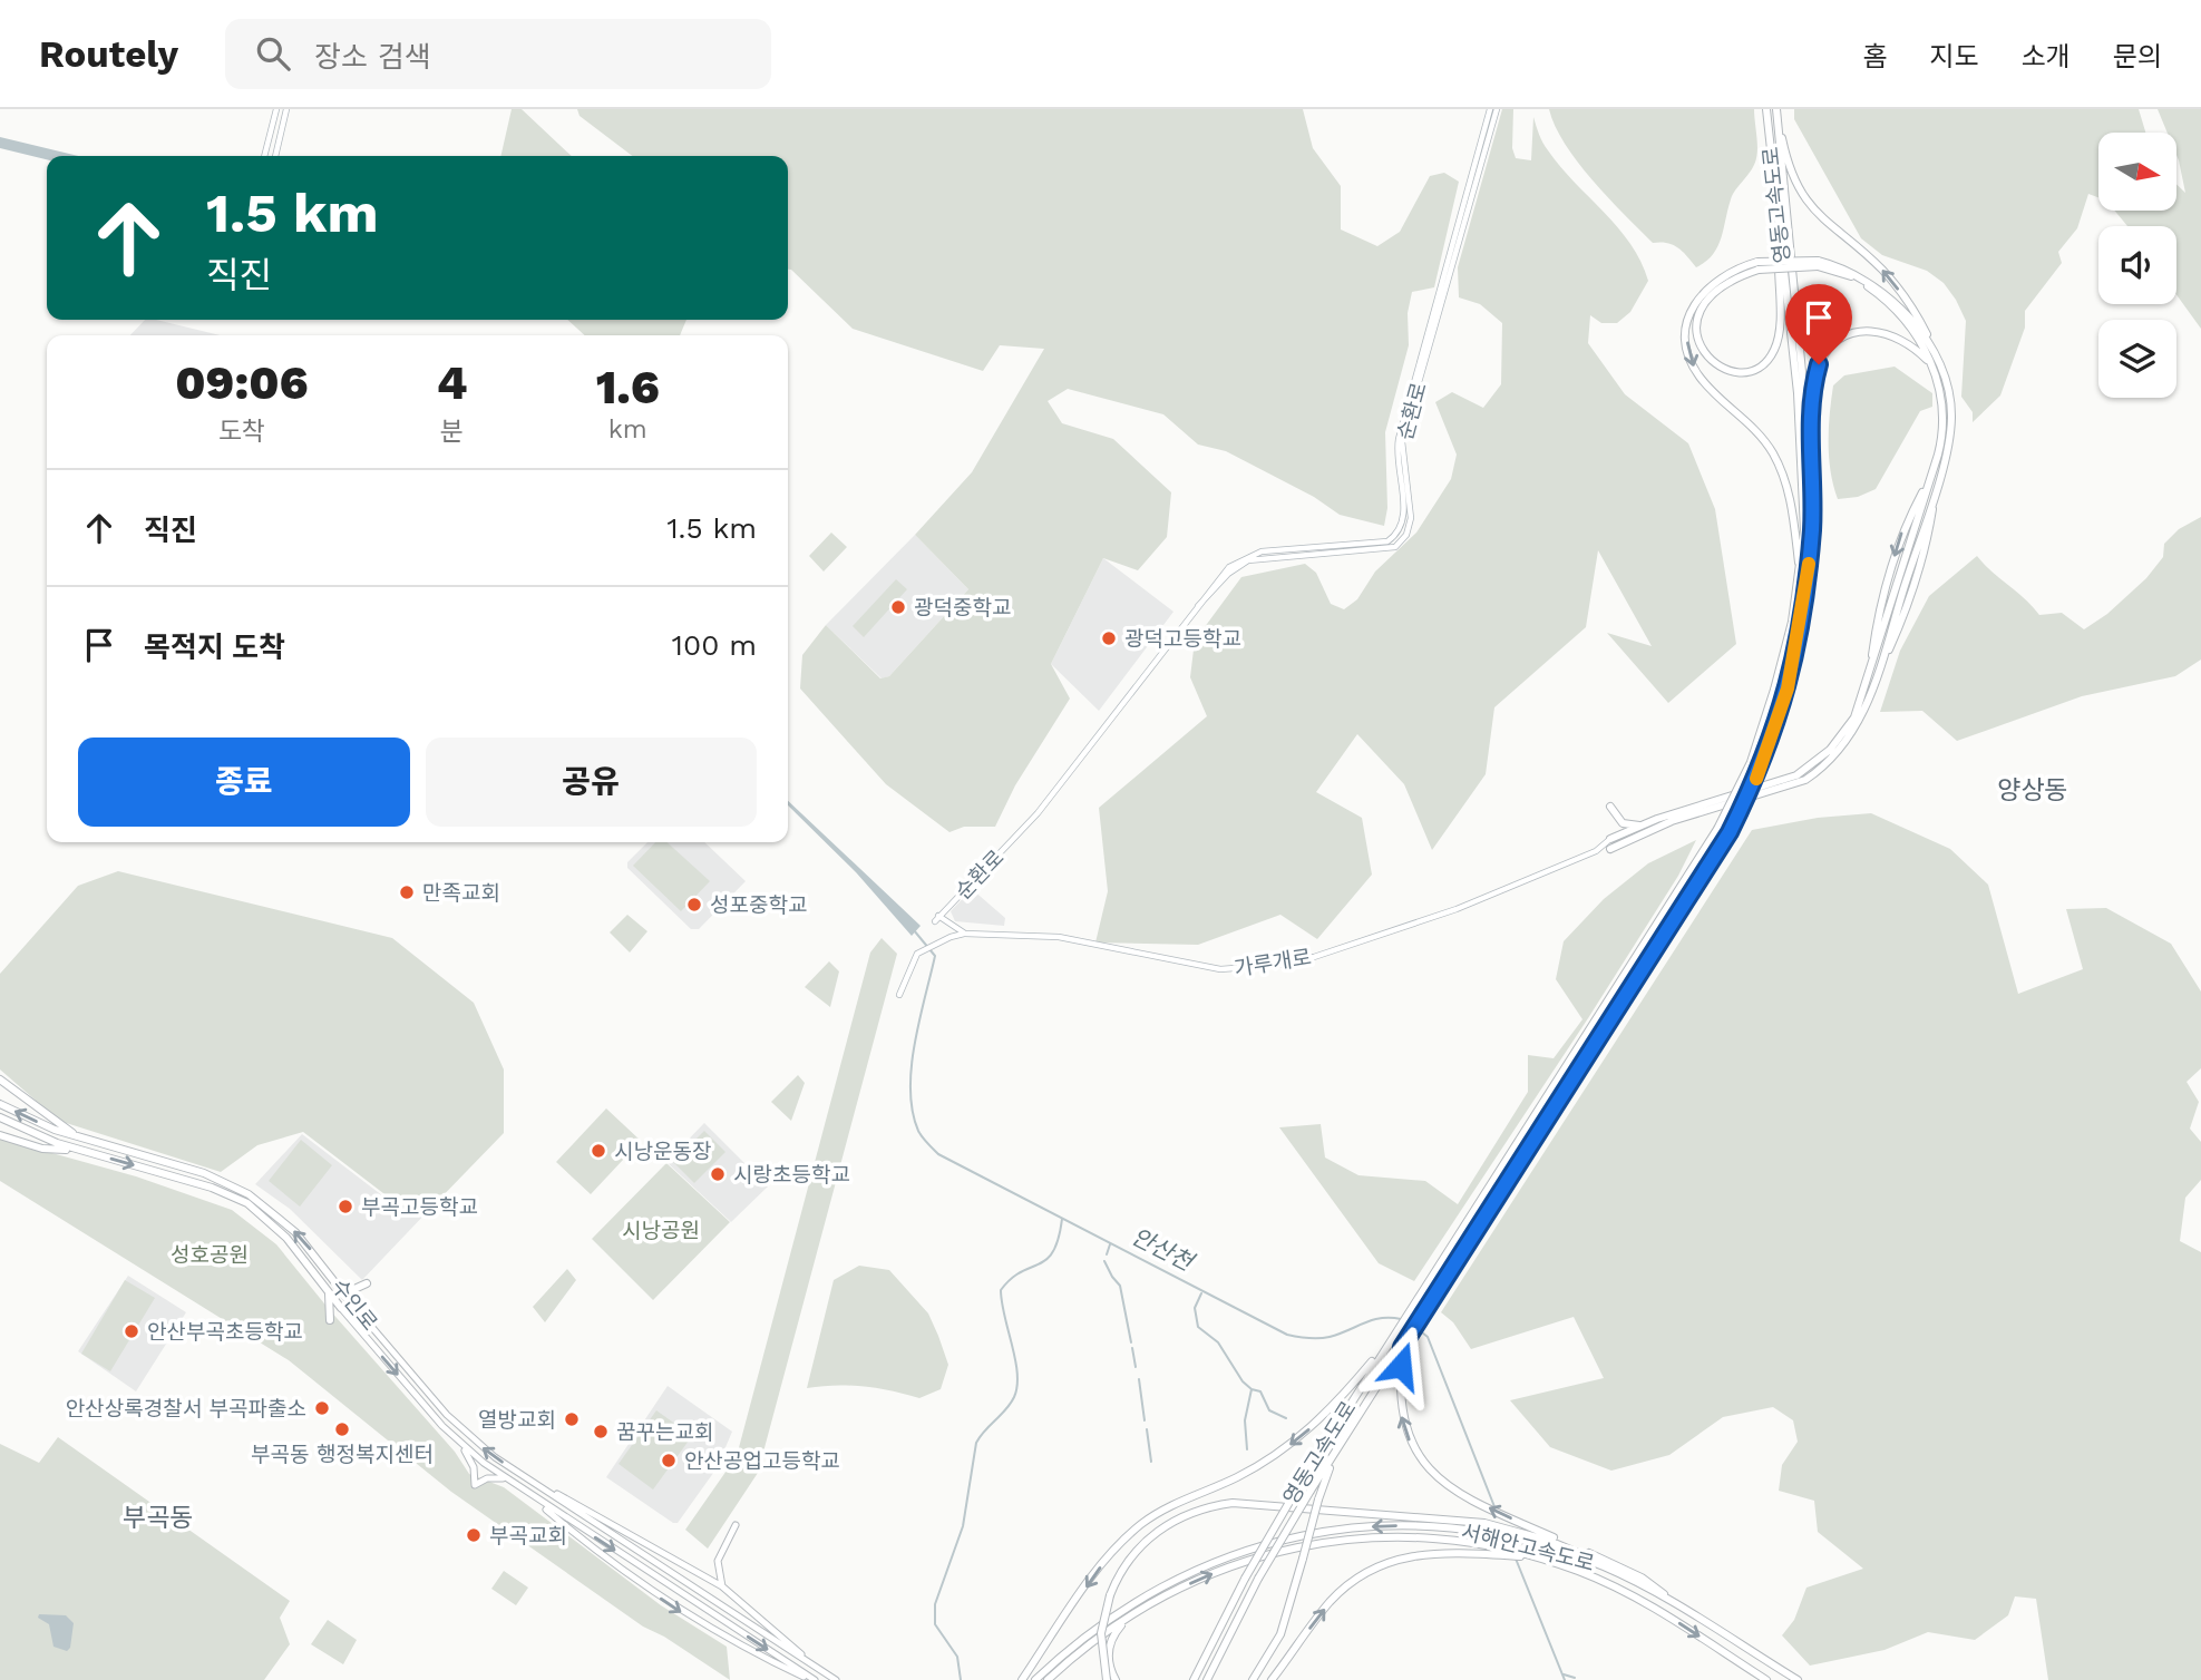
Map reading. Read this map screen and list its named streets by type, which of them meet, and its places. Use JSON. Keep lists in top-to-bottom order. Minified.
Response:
{"streets":{"highway":["영동고속도로","수인로","서해안고속도로"],"main road":["순환로","가루개로"]},"crossings":[["순환로","가루개로"]],"districts":["양상동","부곡동"],"water":["안산천"],"parks":["시낭공원","성호공원"],"places":["광덕중학교","광덕고등학교","만족교회","성포중학교","시낭운동장","시랑초등학교","부곡고등학교","안산부곡초등학교","안산상록경찰서 부곡파출소","열방교회","부곡동 행정복지센터","꿈꾸는교회","안산공업고등학교","부곡교회"],"north":"right","page":{"header":"Routely","search":"장소 검색","nav":["홈","지도","소개","문의"],"turn":["1.5 km","직진"],"eta":["09:06","도착","4","분","1.6","km"],"list":[{"name":"직진","value":"1.5 km"},{"name":"목적지 도착","value":"100 m"}],"buttons":["종료","공유"]}}
